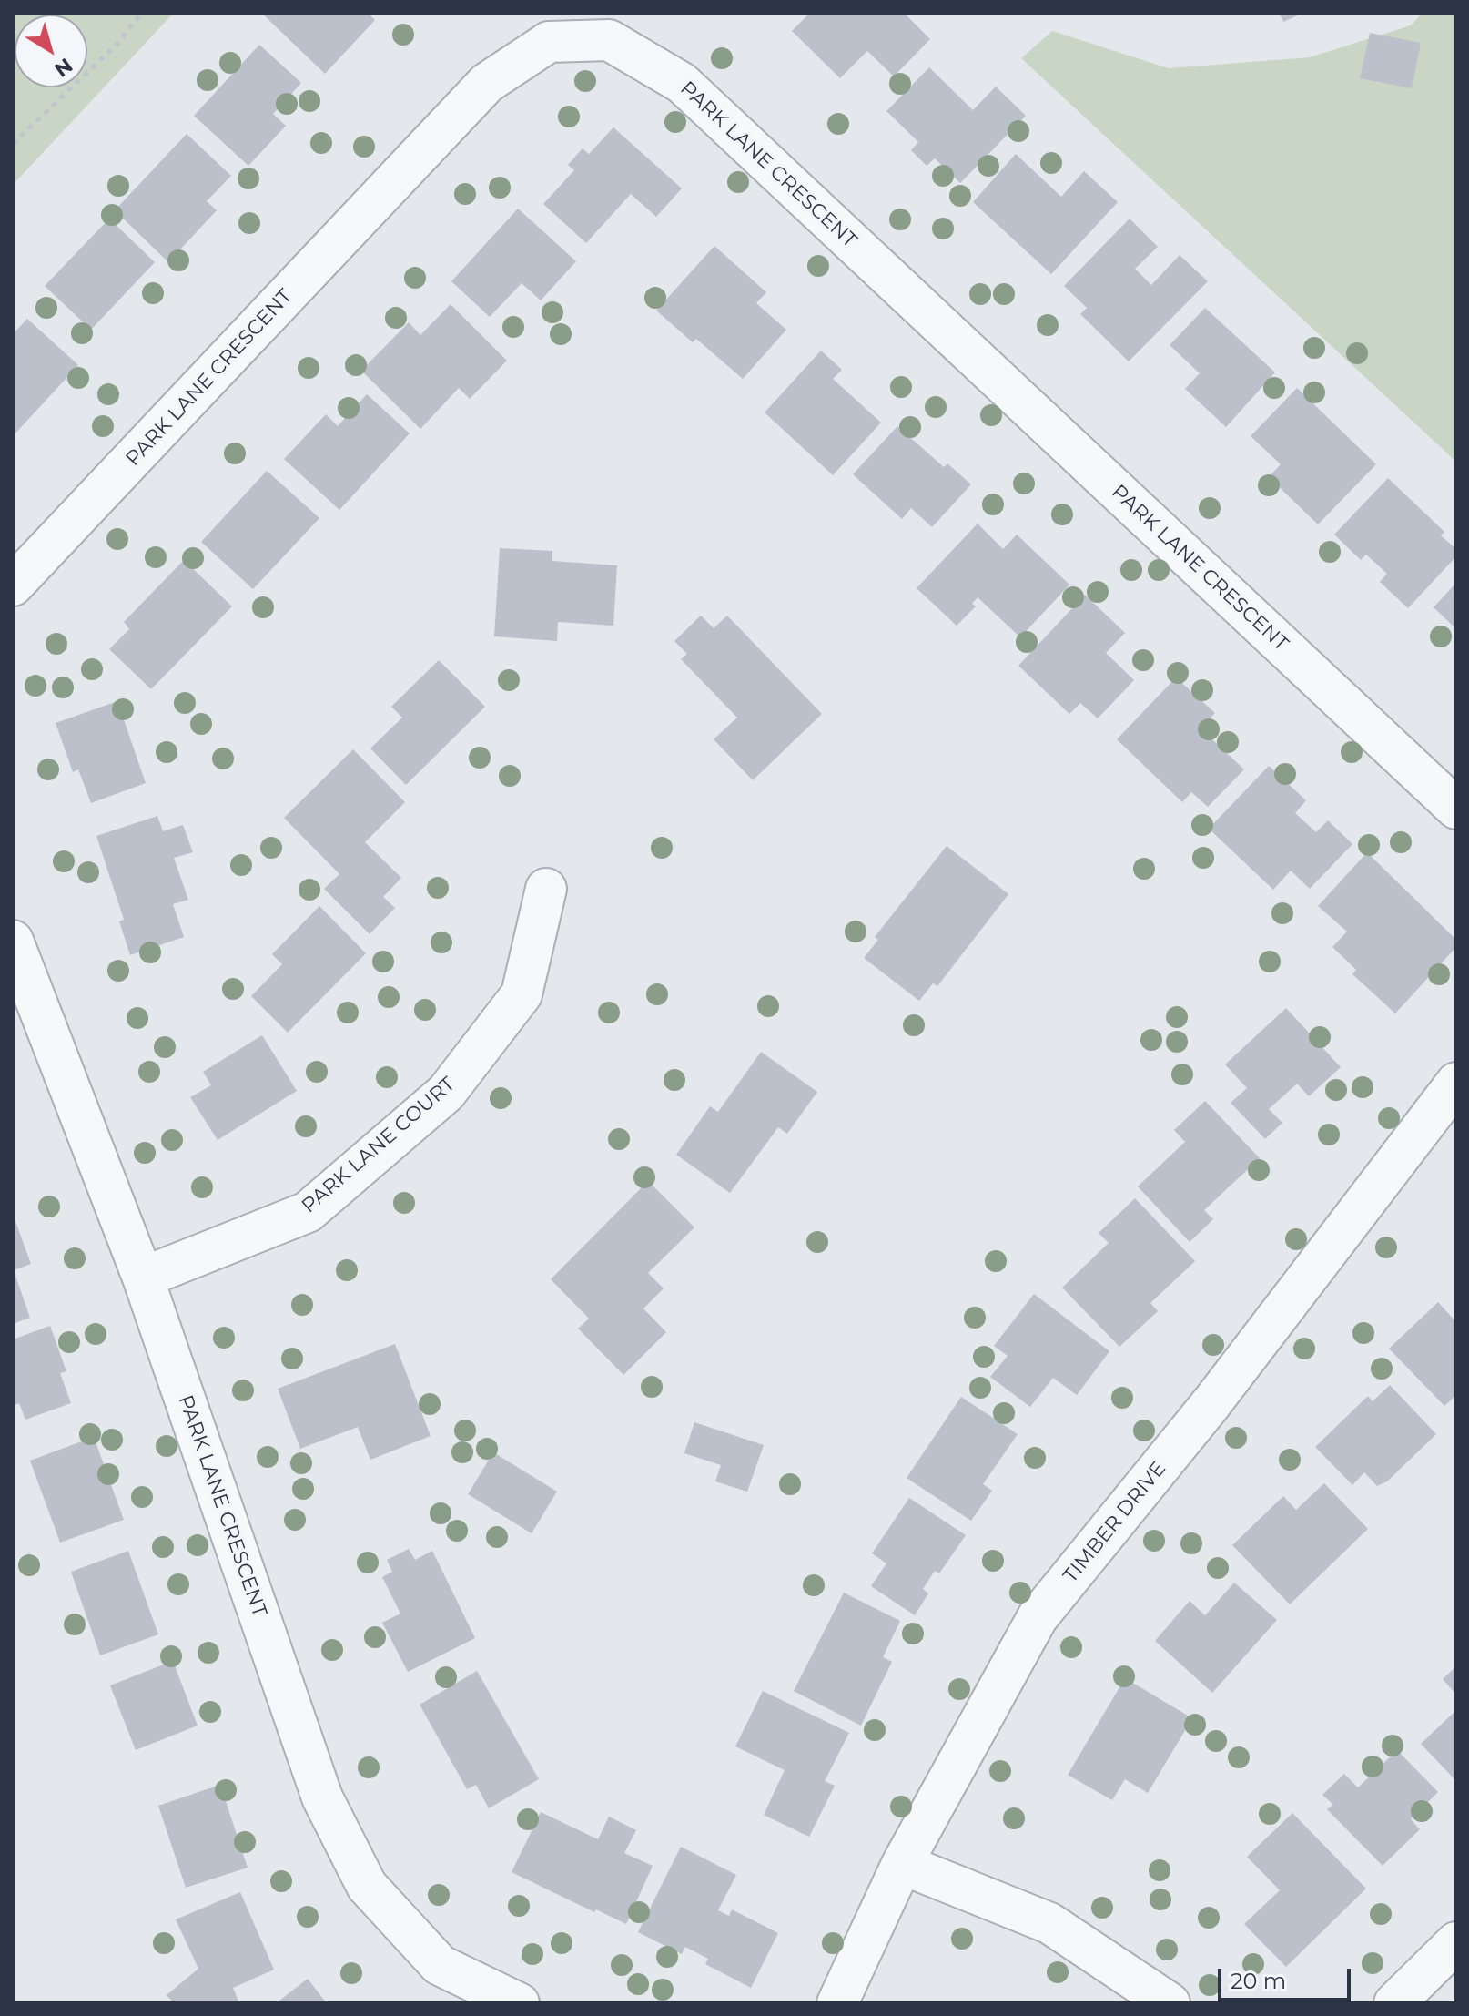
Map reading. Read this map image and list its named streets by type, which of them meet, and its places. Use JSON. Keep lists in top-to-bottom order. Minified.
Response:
{"streets":{"street":["PARK LANE CRESCENT","PARK LANE COURT","TIMBER DRIVE"]},"crossings":[["PARK LANE CRESCENT","PARK LANE COURT"]],"scale_bar":"20 m","north":"bottom right"}
